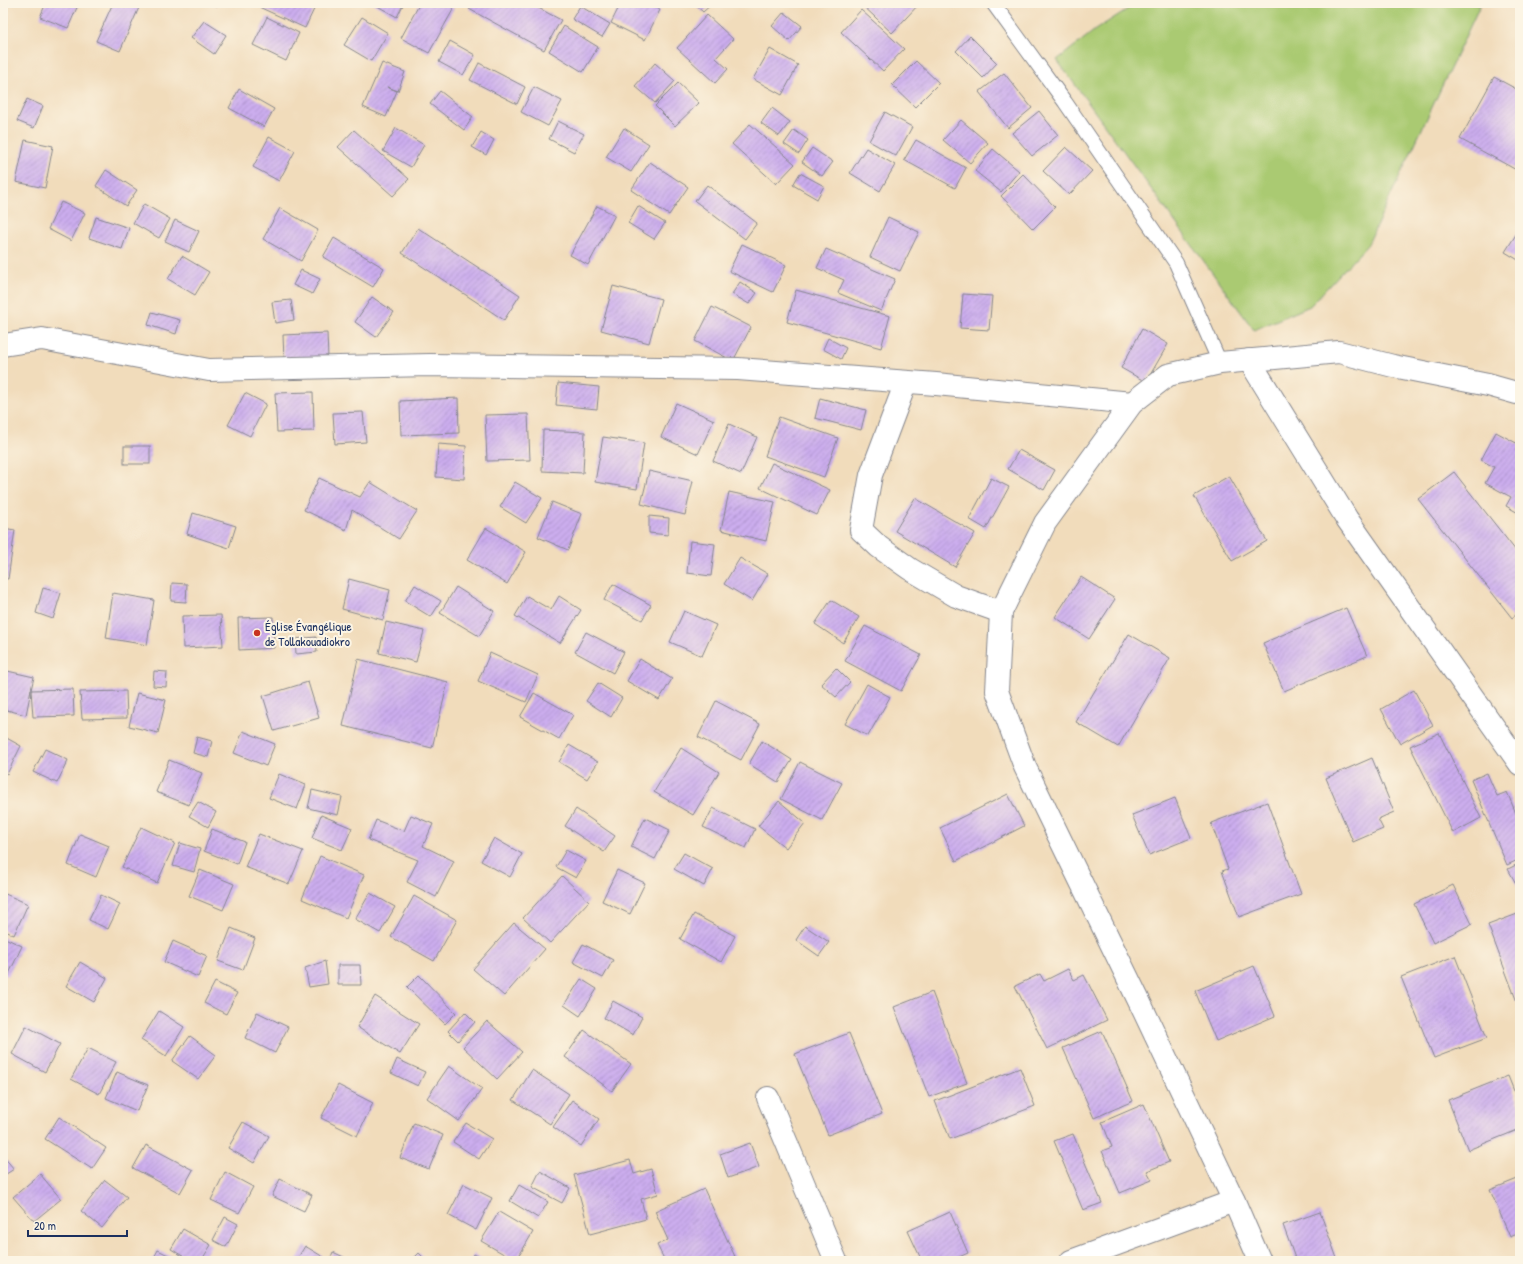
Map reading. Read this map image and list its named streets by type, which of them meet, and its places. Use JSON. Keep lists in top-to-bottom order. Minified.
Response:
{"places":["Église Évangélique de Tollakouadiokro"],"scale_bar":"20 m"}
